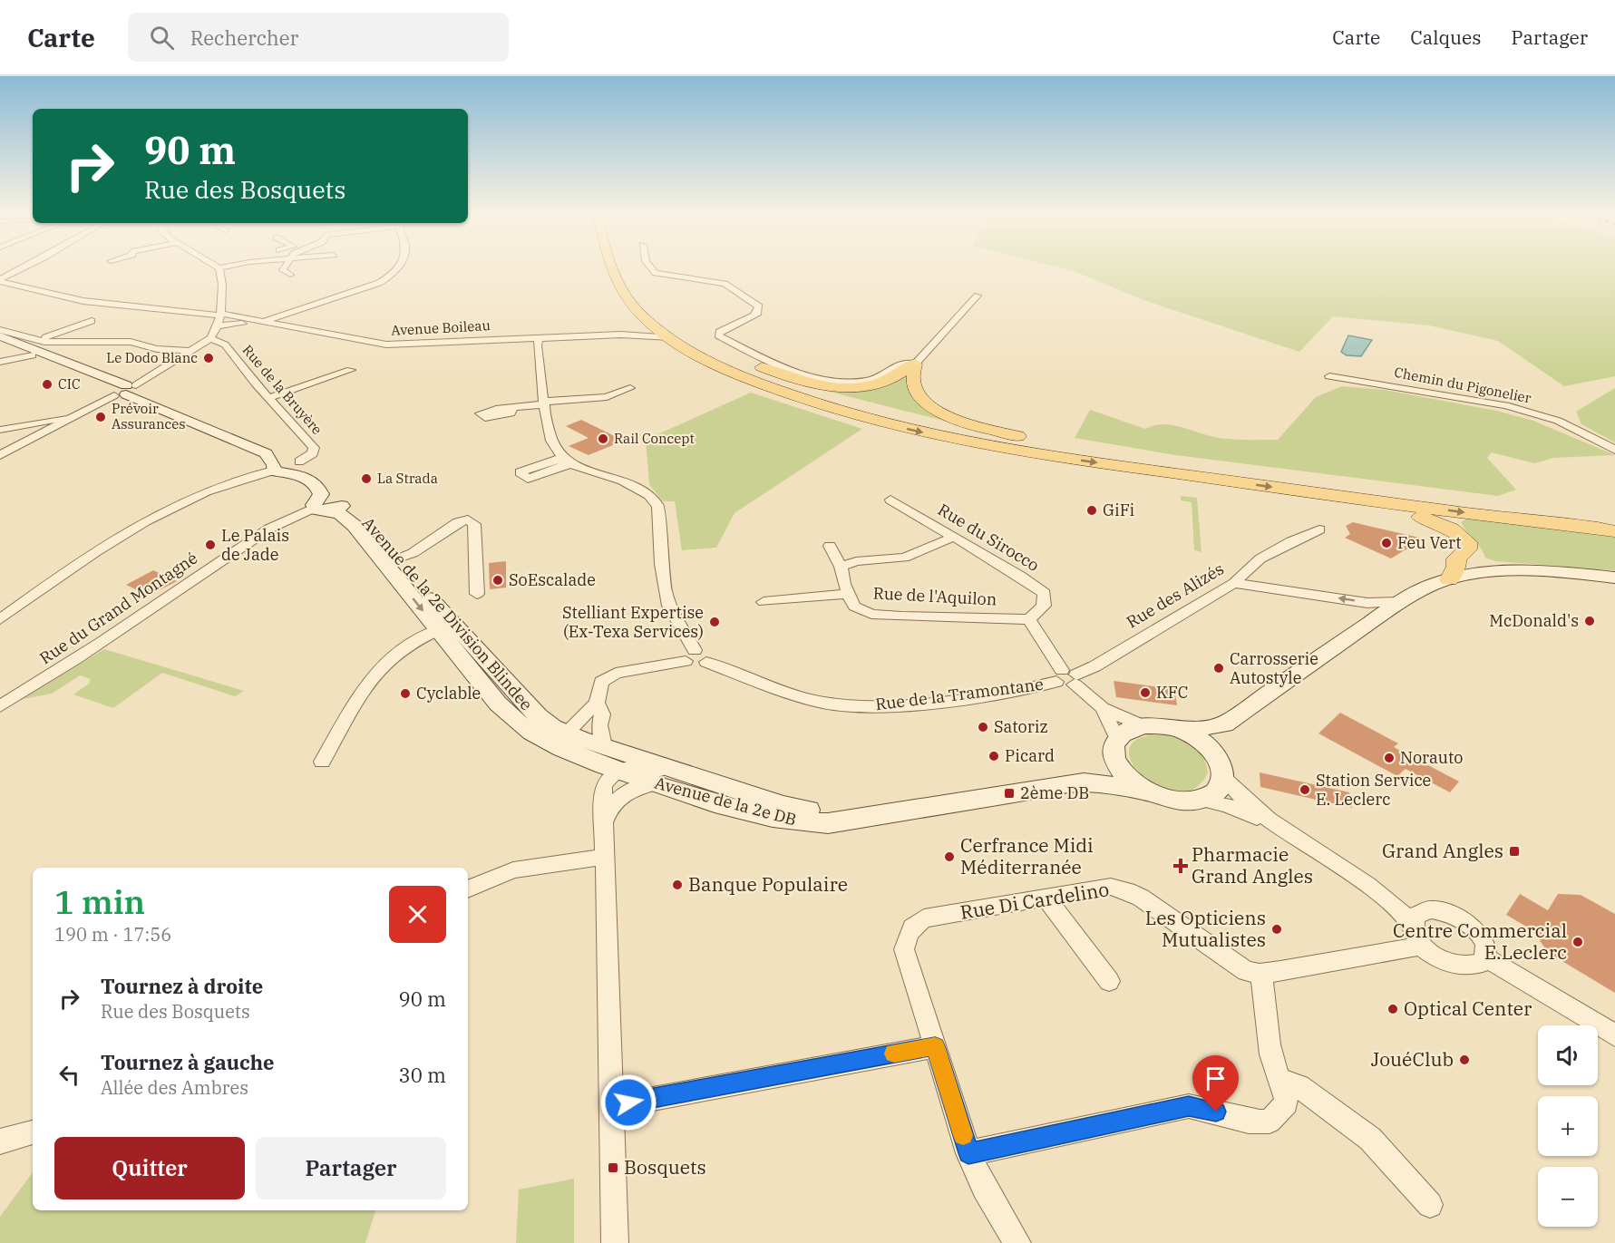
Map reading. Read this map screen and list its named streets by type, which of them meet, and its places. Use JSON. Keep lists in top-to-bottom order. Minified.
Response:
{"streets":{"main road":["Avenue de la 2e Division Blindee","Avenue de la 2e DB"],"street":["Avenue Boileau","Chemin du Pigonelier","Rue de la Bruyère","Rue du Sirocco","Rue des Alizés","Rue de l'Aquilon","Rue du Grand Montagné","Rue de la Tramontane","Rue Di Cardelino"]},"crossings":[["Rue du Sirocco","Rue de l'Aquilon"],["Rue des Alizés","Rue de la Tramontane"],["Rue du Grand Montagné","Avenue de la 2e Division Blindee"],["Avenue de la 2e Division Blindee","Avenue de la 2e DB"]],"places":{"other":["Le Dodo Blanc","CIC","Prévoir Assurances","Rail Concept","La Strada","GiFi","Feu Vert","Le Palais de Jade","SoEscalade","McDonald's","Stelliant Expertise (Ex-Texa Services)","Carrosserie Autostyle","KFC","Cyclable","Satoriz","Picard","Norauto","Station Service E. Leclerc","Cerfrance Midi Méditerranée","Banque Populaire","Les Opticiens Mutualistes","Centre Commercial E.Leclerc","Optical Center","JouéClub"],"transit":["2ème DB","Grand Angles","Bosquets"],"health":["Pharmacie Grand Angles"]},"page":{"header":"Carte","search":"Rechercher","nav":["Carte","Calques","Partager"],"turn":["90 m","Rue des Bosquets"],"heading":["1 min","190 m · 17:56"],"list":[{"name":"Tournez à droite","note":"Rue des Bosquets","value":"90 m"},{"name":"Tournez à gauche","note":"Allée des Ambres","value":"30 m"}],"map_buttons":["+","−"],"buttons":["Quitter","Partager"]}}
